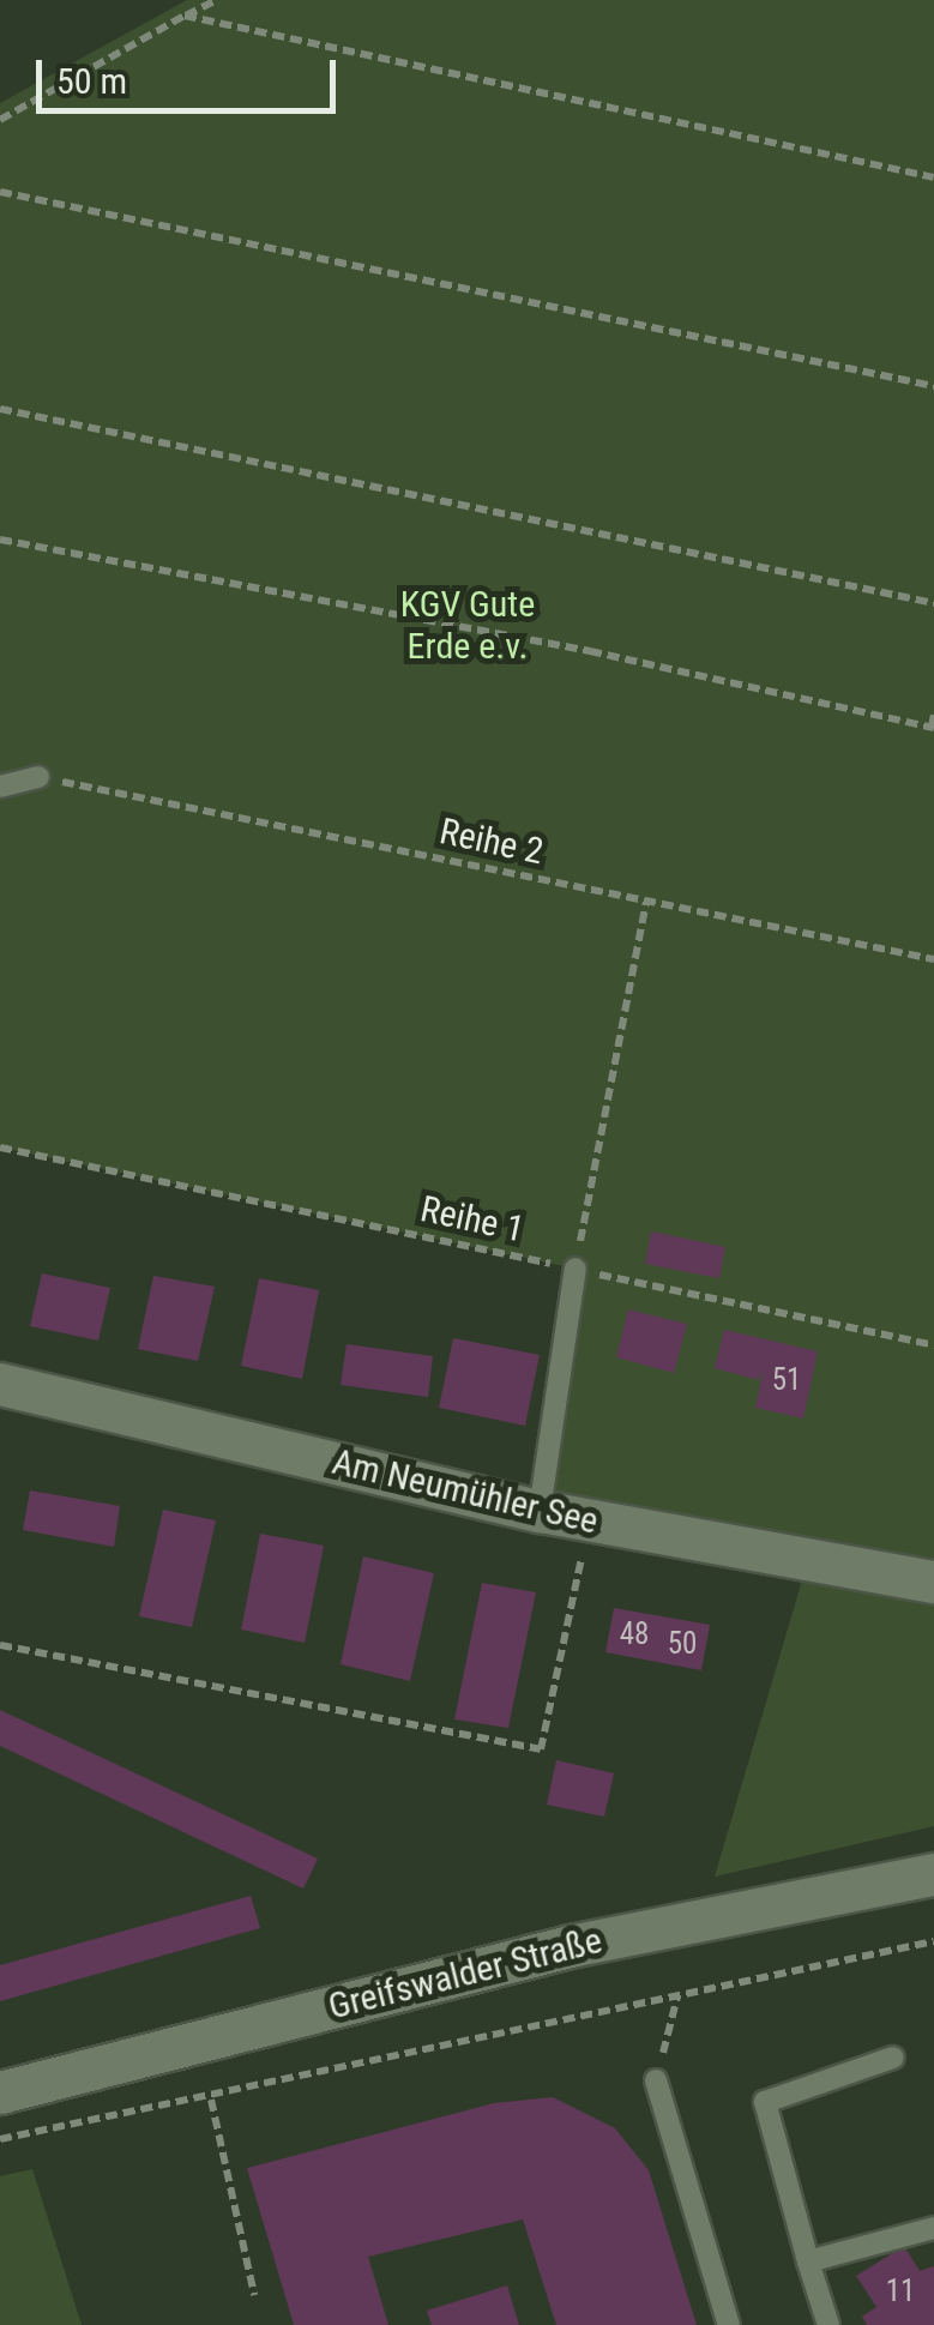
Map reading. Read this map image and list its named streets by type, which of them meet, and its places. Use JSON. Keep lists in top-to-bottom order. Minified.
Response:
{"streets":{"street":["Am Neumühler See","Greifswalder Straße"],"path":["Reihe 2","Reihe 1"]},"parks":["KGV Gute Erde e.v."],"house_numbers":["51","48","50","11"],"scale_bar":"50 m"}
